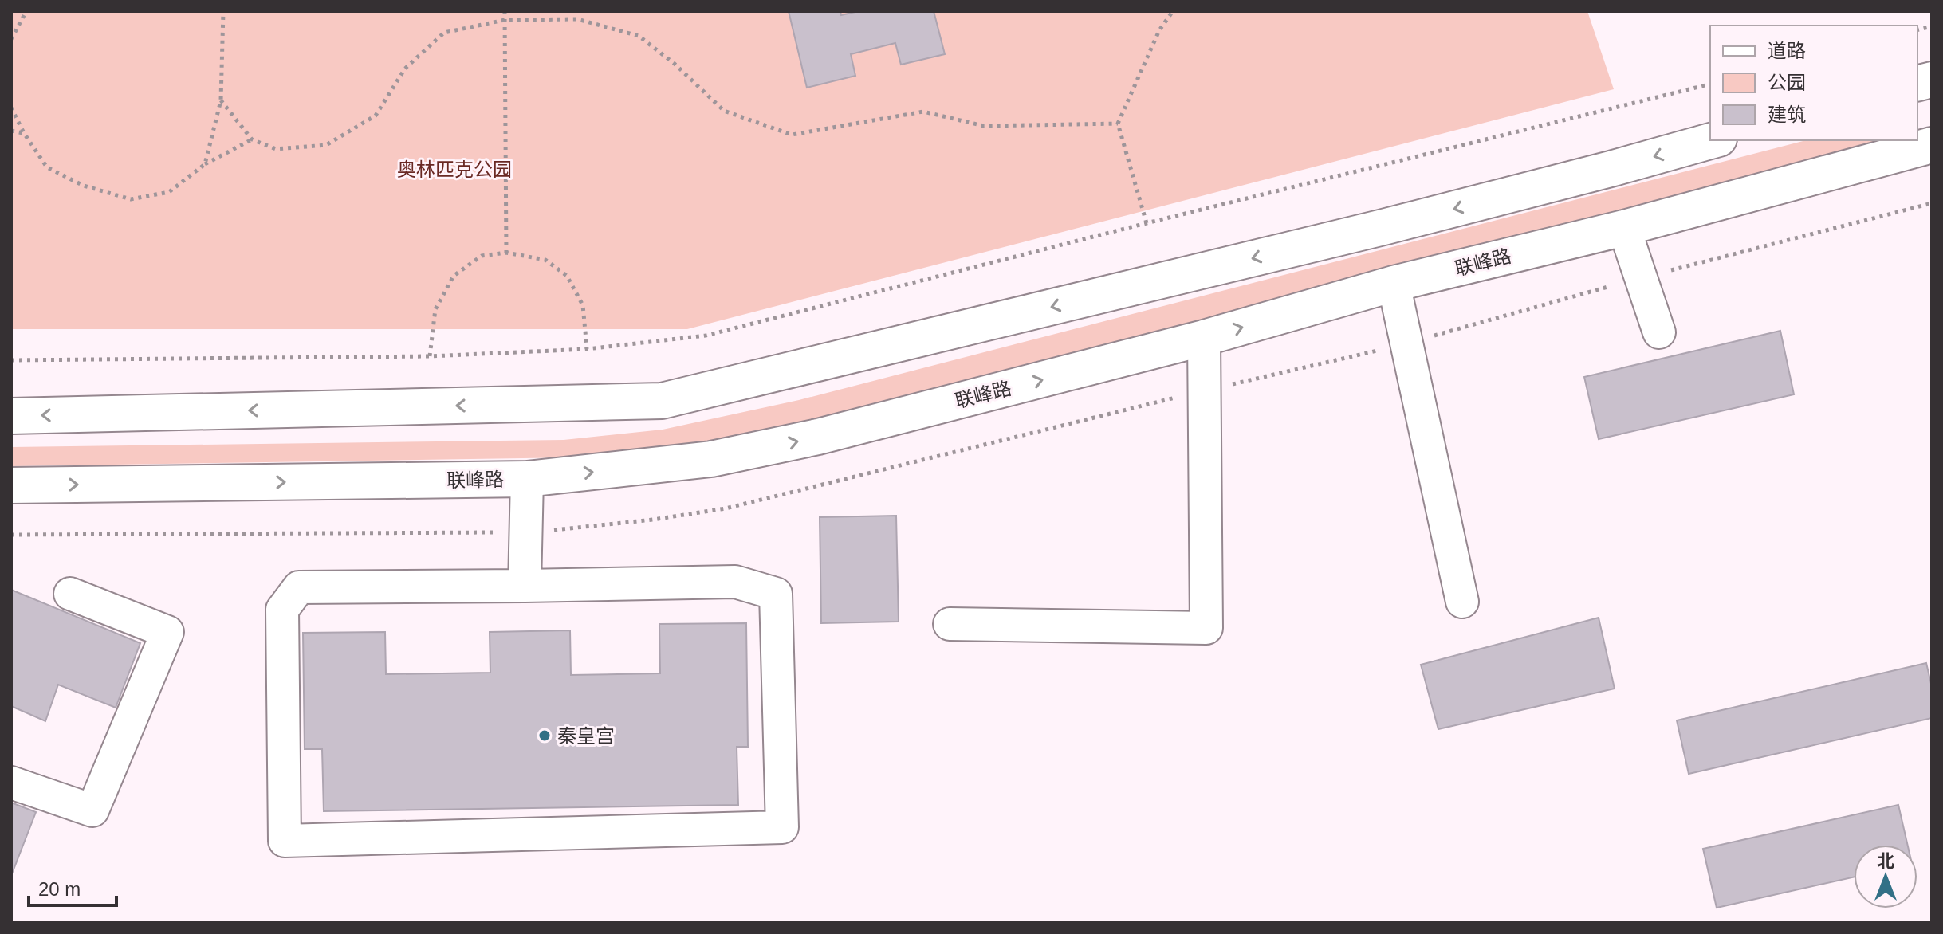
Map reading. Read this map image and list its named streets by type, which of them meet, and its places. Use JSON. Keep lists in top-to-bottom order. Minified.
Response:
{"streets":{"main road":["联峰路"]},"parks":["奥林匹克公园"],"places":["秦皇宫"],"legend":["道路","公园","建筑"],"scale_bar":"20 m","north":"top"}
